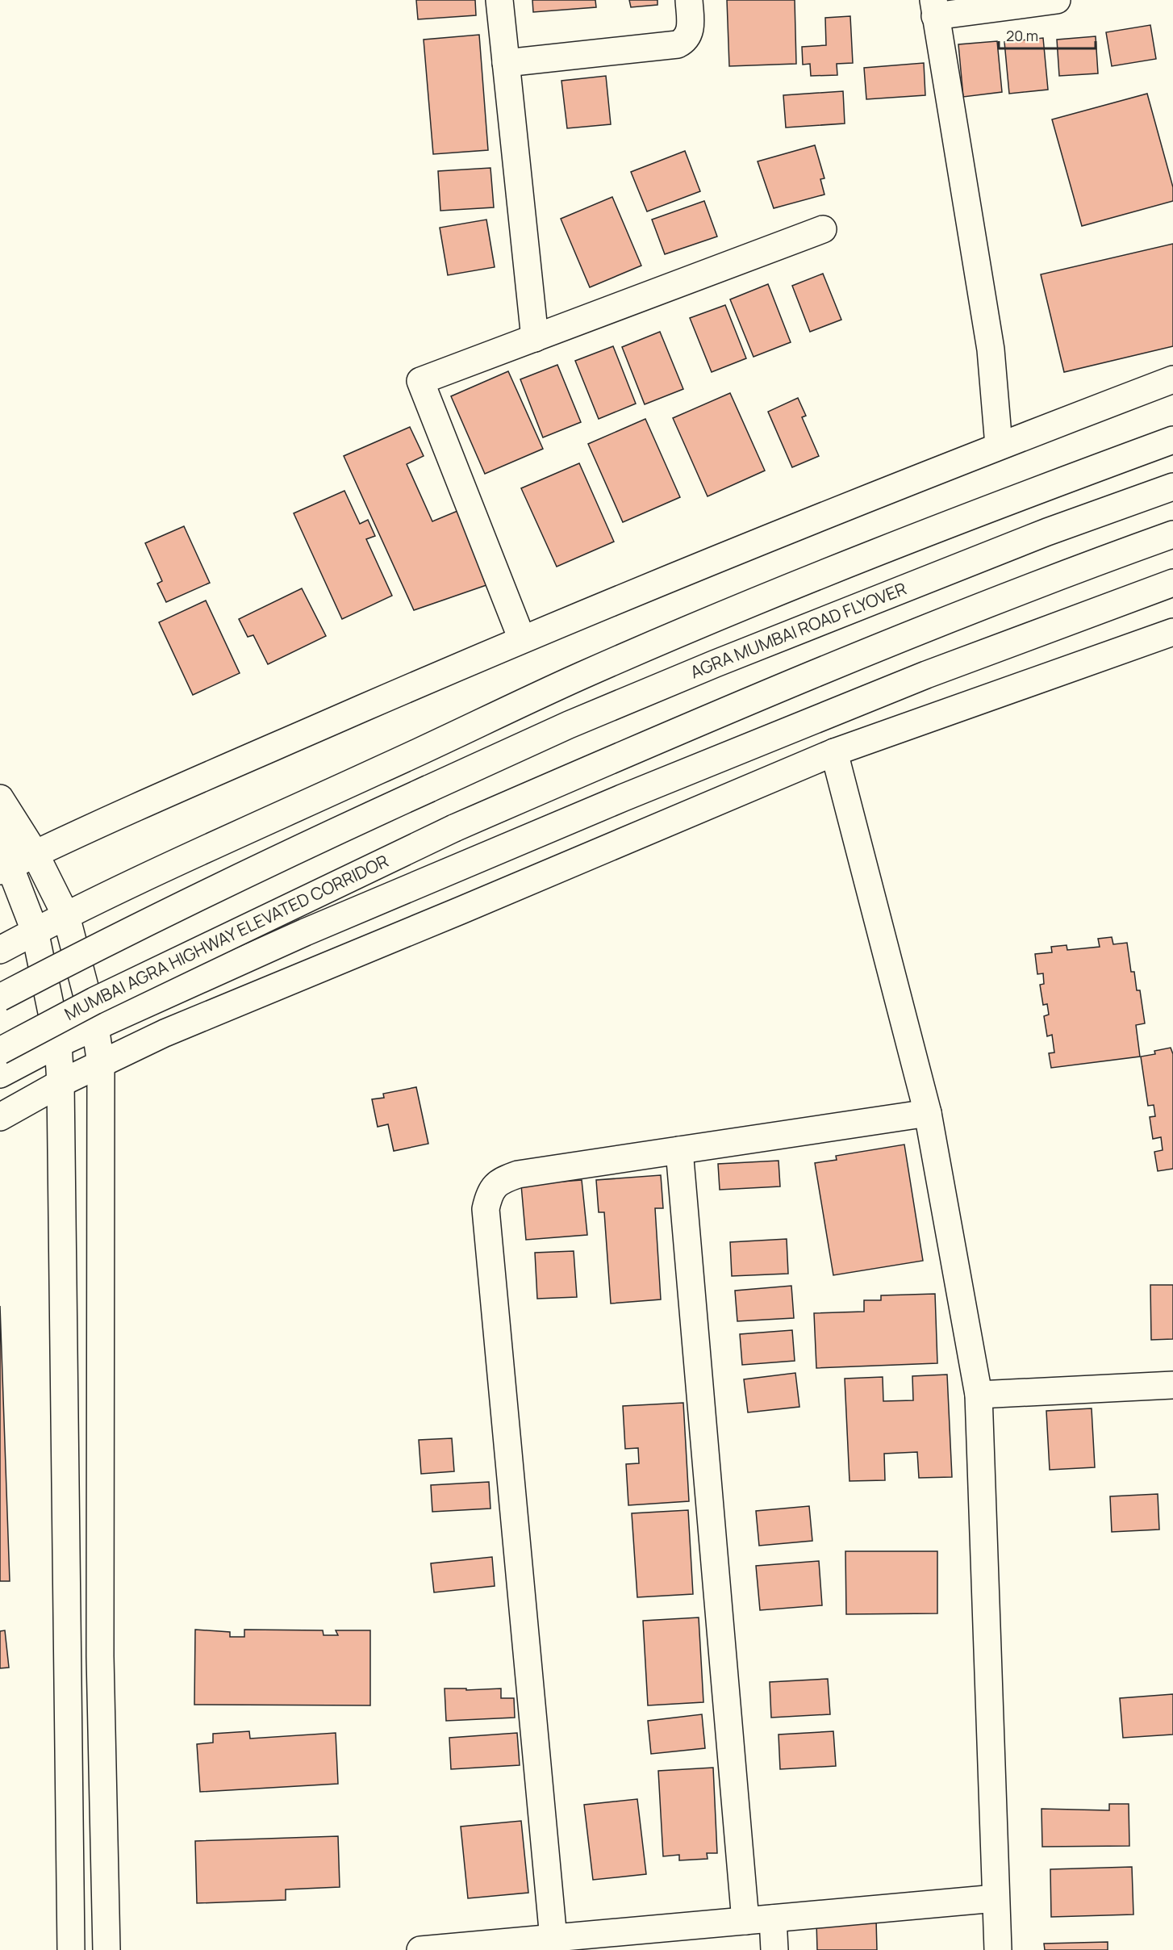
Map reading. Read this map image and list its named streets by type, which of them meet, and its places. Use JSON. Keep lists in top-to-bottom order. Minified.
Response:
{"streets":{"main road":["AGRA MUMBAI ROAD FLYOVER","MUMBAI AGRA HIGHWAY ELEVATED CORRIDOR"]},"scale_bar":"20 m"}
